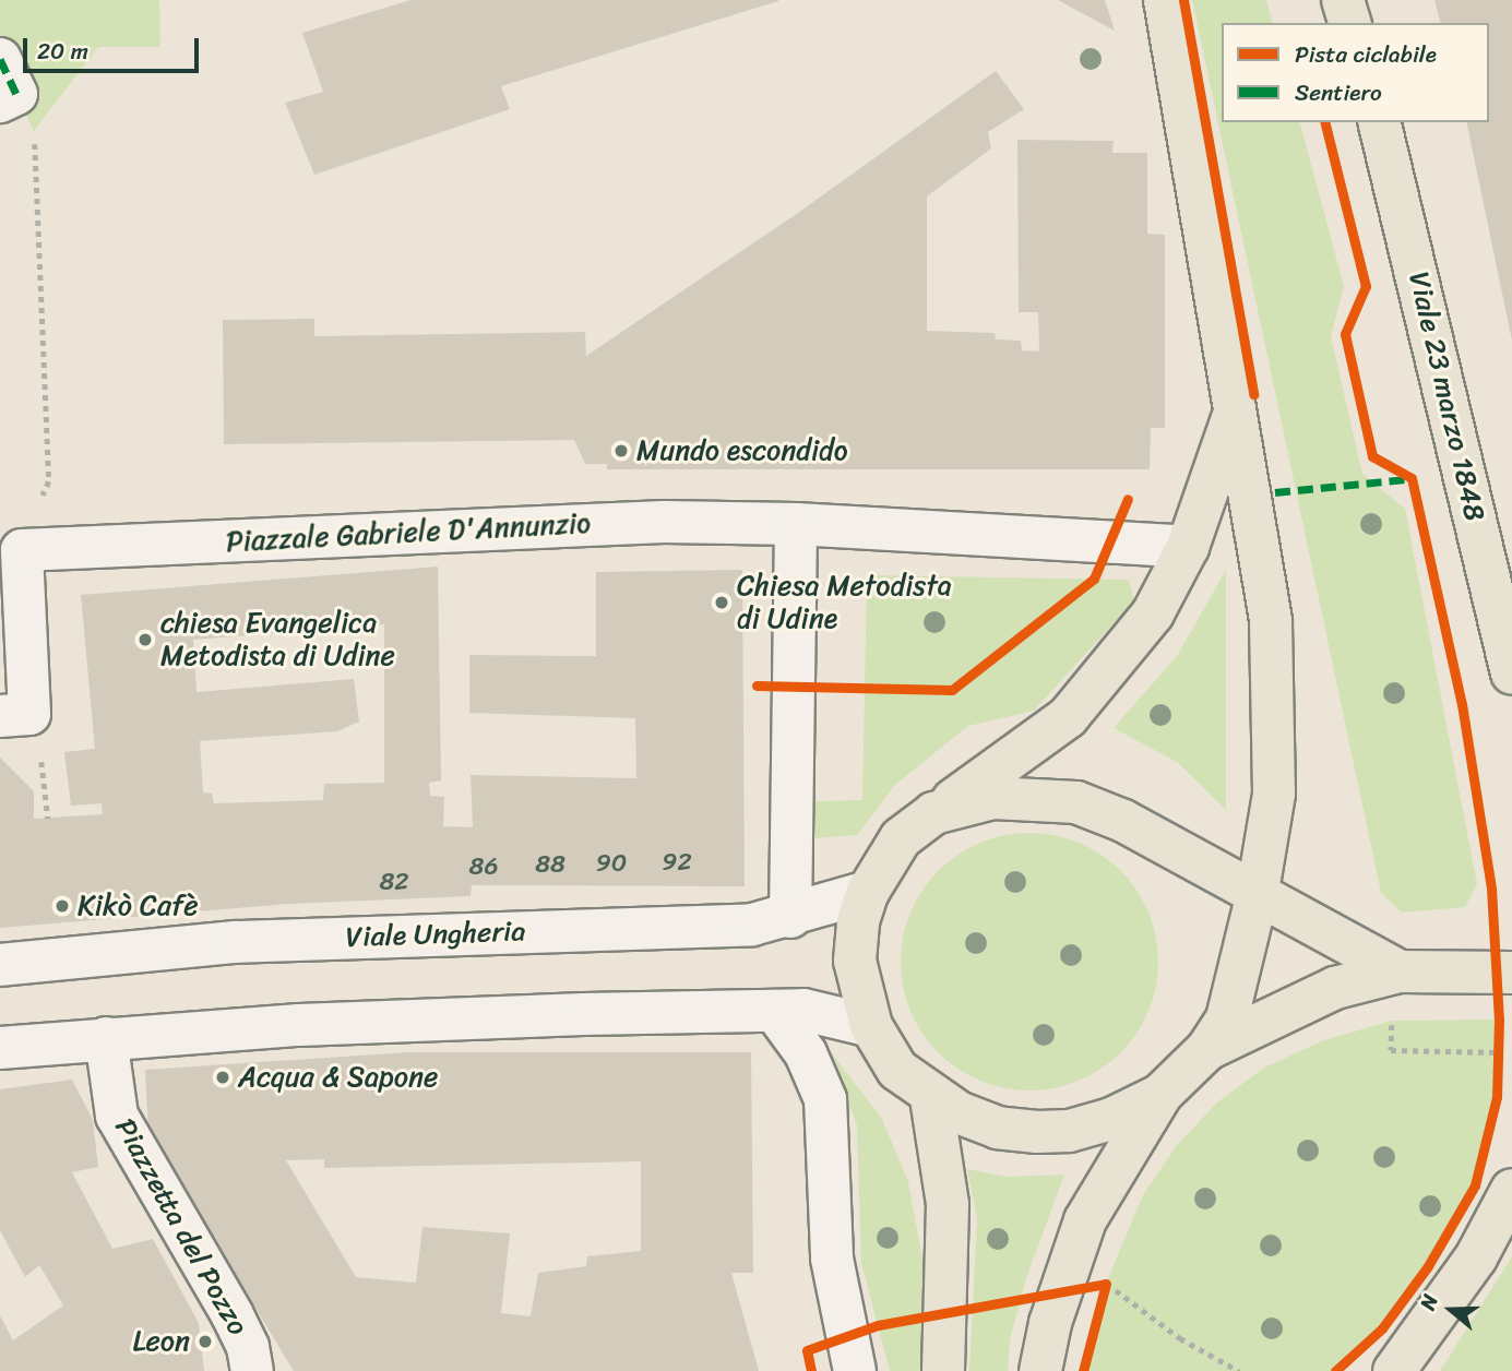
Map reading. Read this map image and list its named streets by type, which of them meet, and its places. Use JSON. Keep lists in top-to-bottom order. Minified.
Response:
{"streets":{"main road":["Viale 23 marzo 1848"],"street":["Piazzale Gabriele D'Annunzio","Viale Ungheria","Piazzetta del Pozzo"]},"places":["Mundo escondido","Chiesa Metodista di Udine","chiesa Evangelica Metodista di Udine","Kikò Cafè","Acqua & Sapone","Leon"],"house_numbers":["92","90","88","86","82"],"legend":["Pista ciclabile","Sentiero"],"scale_bar":"20 m","north":"left"}
